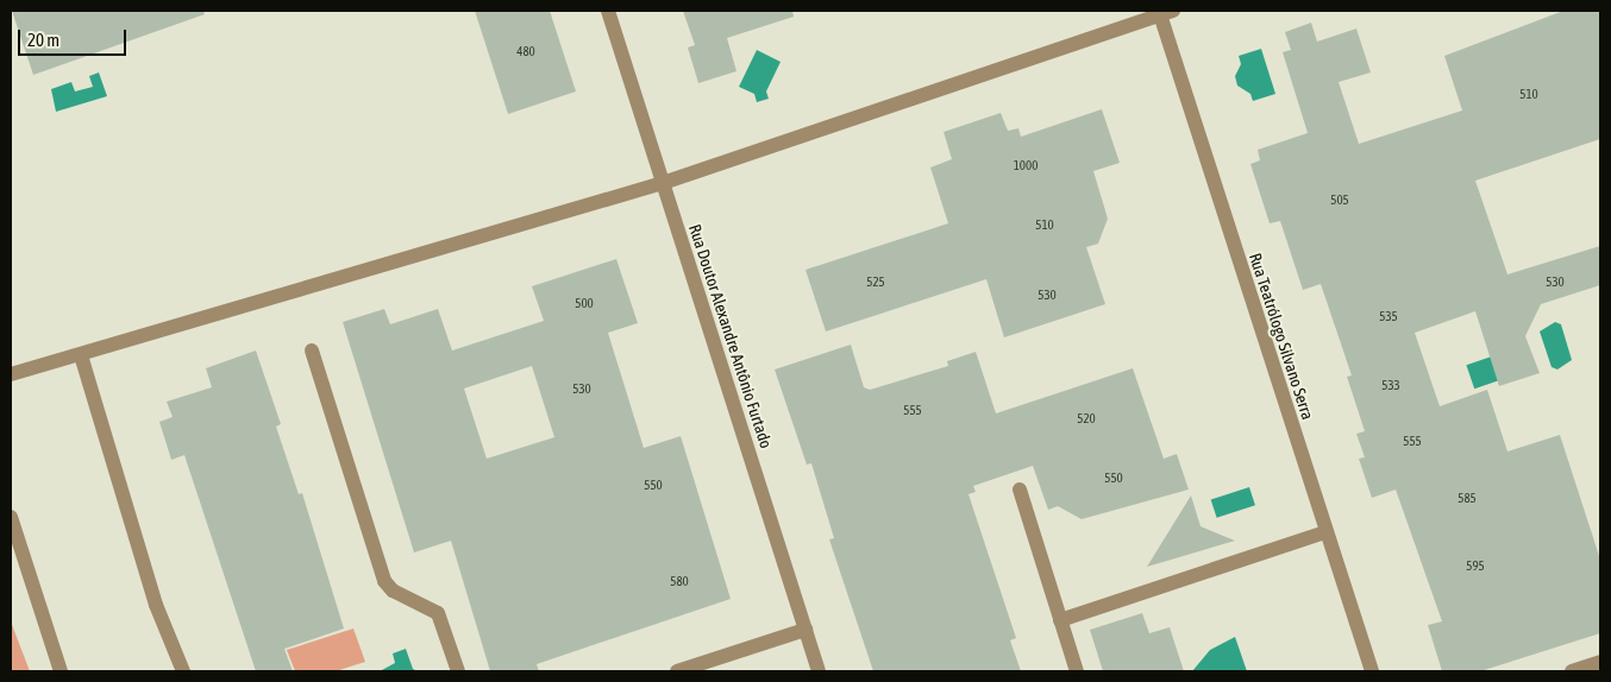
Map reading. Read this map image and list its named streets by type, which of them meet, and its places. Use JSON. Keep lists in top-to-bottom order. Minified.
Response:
{"streets":{"street":["Rua Doutor Alexandre Antônio Furtado","Rua Teatrólogo Silvano Serra"]},"house_numbers":["480","510","1000","505","510","525","530","530","500","535","533","530","555","520","555","550","550","585","595","580"],"scale_bar":"20 m"}
